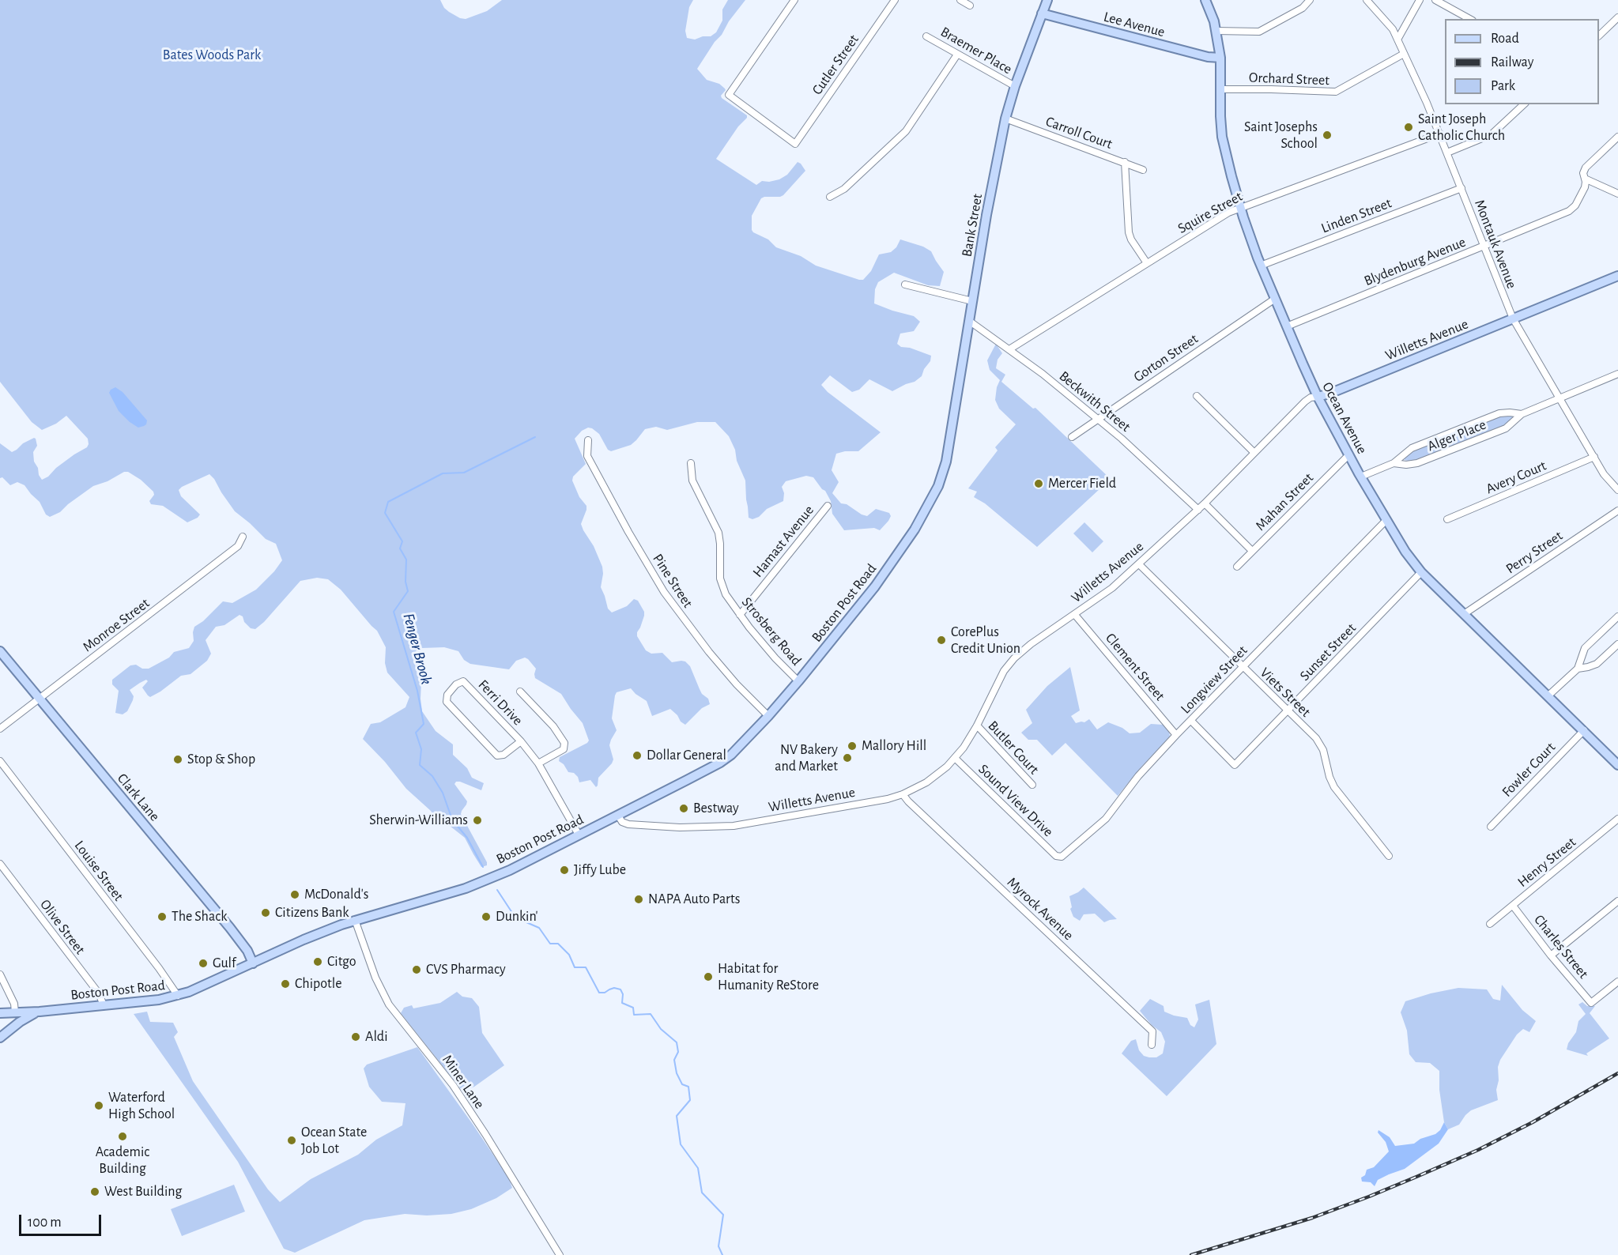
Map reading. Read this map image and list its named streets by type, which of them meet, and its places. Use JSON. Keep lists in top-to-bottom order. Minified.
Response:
{"streets":{"main road":["Lee Avenue","Bank Street","Willetts Avenue","Ocean Avenue","Boston Post Road","Clark Lane"],"street":["Braemer Place","Cutler Street","Orchard Street","Carroll Court","Squire Street","Linden Street","Montauk Avenue","Blydenburg Avenue","Gorton Street","Beckwith Street","Alger Place","Avery Court","Mahan Street","Hamast Avenue","Perry Street","Pine Street","Monroe Street","Strosberg Road","Sunset Street","Clement Street","Longview Street","Viets Street","Ferri Drive","Butler Court","Fowler Court","Sound View Drive","Henry Street","Louise Street","Myrock Avenue","Olive Street","Charles Street","Miner Lane"]},"crossings":[["Lee Avenue","Bank Street"],["Lee Avenue","Ocean Avenue"],["Braemer Place","Bank Street"],["Orchard Street","Montauk Avenue"],["Orchard Street","Ocean Avenue"],["Carroll Court","Bank Street"],["Squire Street","Montauk Avenue"],["Squire Street","Beckwith Street"],["Squire Street","Ocean Avenue"],["Linden Street","Montauk Avenue"],["Linden Street","Ocean Avenue"],["Bank Street","Beckwith Street"],["Bank Street","Boston Post Road"],["Montauk Avenue","Blydenburg Avenue"],["Montauk Avenue","Willetts Avenue"],["Montauk Avenue","Alger Place"],["Montauk Avenue","Avery Court"],["Blydenburg Avenue","Ocean Avenue"],["Willetts Avenue","Beckwith Street"],["Willetts Avenue","Ocean Avenue"],["Willetts Avenue","Boston Post Road"],["Willetts Avenue","Clement Street"],["Willetts Avenue","Viets Street"],["Willetts Avenue","Butler Court"],["Willetts Avenue","Sound View Drive"],["Willetts Avenue","Myrock Avenue"],["Gorton Street","Beckwith Street"],["Gorton Street","Ocean Avenue"],["Ocean Avenue","Alger Place"],["Ocean Avenue","Mahan Street"],["Ocean Avenue","Perry Street"],["Ocean Avenue","Sunset Street"],["Ocean Avenue","Longview Street"],["Ocean Avenue","Fowler Court"],["Hamast Avenue","Strosberg Road"],["Pine Street","Boston Post Road"],["Boston Post Road","Strosberg Road"],["Boston Post Road","Ferri Drive"],["Boston Post Road","Clark Lane"],["Boston Post Road","Louise Street"],["Boston Post Road","Olive Street"],["Boston Post Road","Miner Lane"],["Monroe Street","Clark Lane"],["Sunset Street","Longview Street"],["Sunset Street","Viets Street"],["Clement Street","Longview Street"],["Longview Street","Viets Street"],["Longview Street","Sound View Drive"],["Henry Street","Charles Street"]],"water":["Fenger Brook"],"parks":["Bates Woods Park"],"places":["Saint Joseph Catholic Church","Saint Josephs School","Mercer Field","CorePlus Credit Union","Mallory Hill","Dollar General","NV Bakery and Market","Stop & Shop","Bestway","Sherwin-Williams","Jiffy Lube","McDonald's","NAPA Auto Parts","Citizens Bank","The Shack","Dunkin'","Citgo","Gulf","CVS Pharmacy","Habitat for Humanity ReStore","Chipotle","Aldi","Waterford High School","Academic Building","Ocean State Job Lot","West Building"],"legend":["Road","Railway","Park"],"scale_bar":"100 m"}
